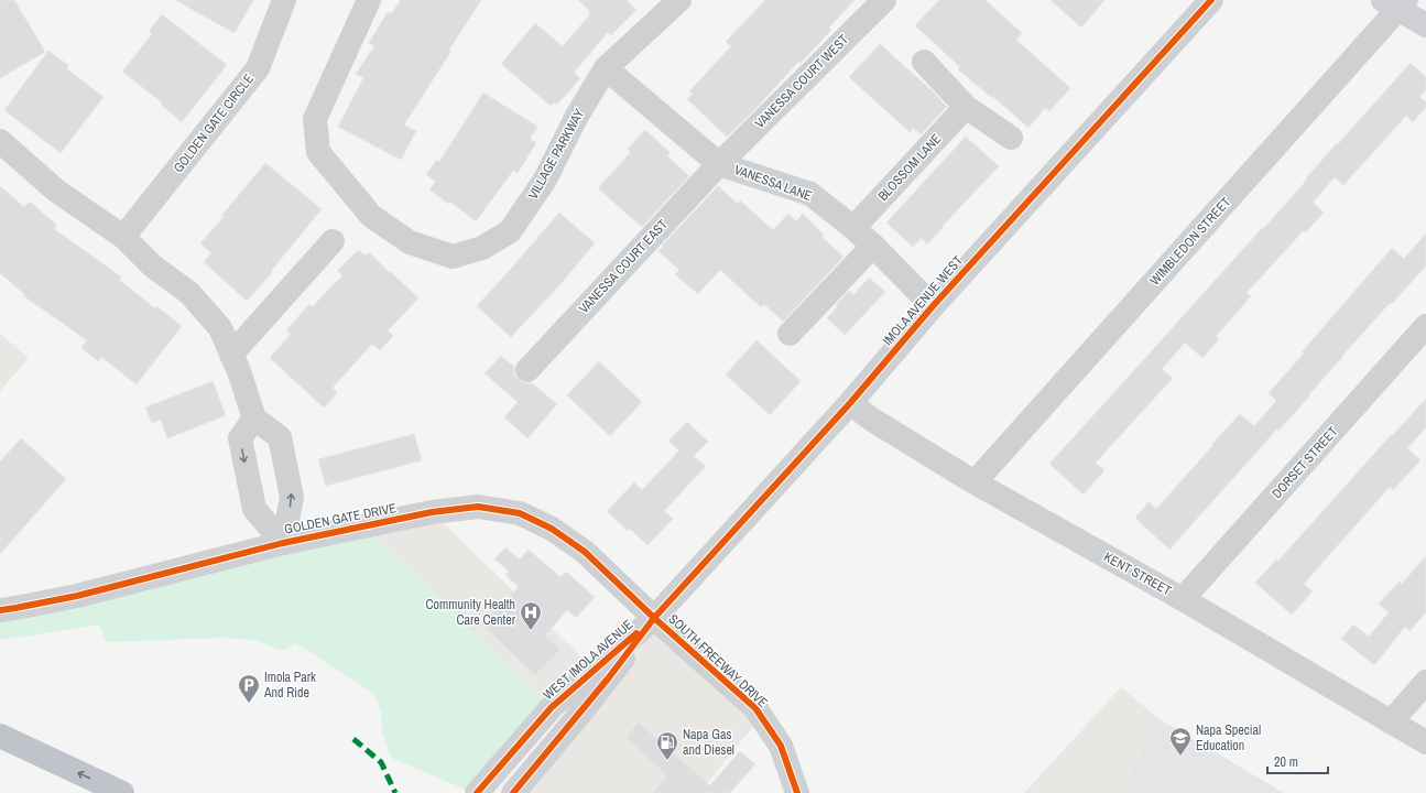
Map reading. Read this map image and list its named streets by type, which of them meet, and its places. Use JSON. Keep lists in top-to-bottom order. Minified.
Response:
{"streets":{"street":["VANESSA COURT WEST","GOLDEN GATE CIRCLE","VILLAGE PARKWAY","BLOSSOM LANE","VANESSA LANE","WIMBLEDON STREET","VANESSA COURT EAST","IMOLA AVENUE WEST","DORSET STREET","GOLDEN GATE DRIVE","KENT STREET","WEST IMOLA AVENUE","SOUTH FREEWAY DRIVE"]},"crossings":[["VANESSA COURT WEST","VANESSA LANE"],["VANESSA COURT WEST","VANESSA COURT EAST"],["VILLAGE PARKWAY","VANESSA LANE"],["BLOSSOM LANE","VANESSA LANE"],["VANESSA LANE","VANESSA COURT EAST"],["VANESSA LANE","IMOLA AVENUE WEST"],["WIMBLEDON STREET","KENT STREET"],["IMOLA AVENUE WEST","GOLDEN GATE DRIVE"],["IMOLA AVENUE WEST","KENT STREET"],["IMOLA AVENUE WEST","WEST IMOLA AVENUE"],["IMOLA AVENUE WEST","SOUTH FREEWAY DRIVE"],["DORSET STREET","KENT STREET"],["GOLDEN GATE DRIVE","WEST IMOLA AVENUE"],["GOLDEN GATE DRIVE","SOUTH FREEWAY DRIVE"],["WEST IMOLA AVENUE","SOUTH FREEWAY DRIVE"]],"places":{"hospital":["Community Health Care Center"],"parking":["Imola Park And Ride"],"school or university":["Napa Special Education"],"fuel station":["Napa Gas and Diesel"]},"scale_bar":"20 m"}
